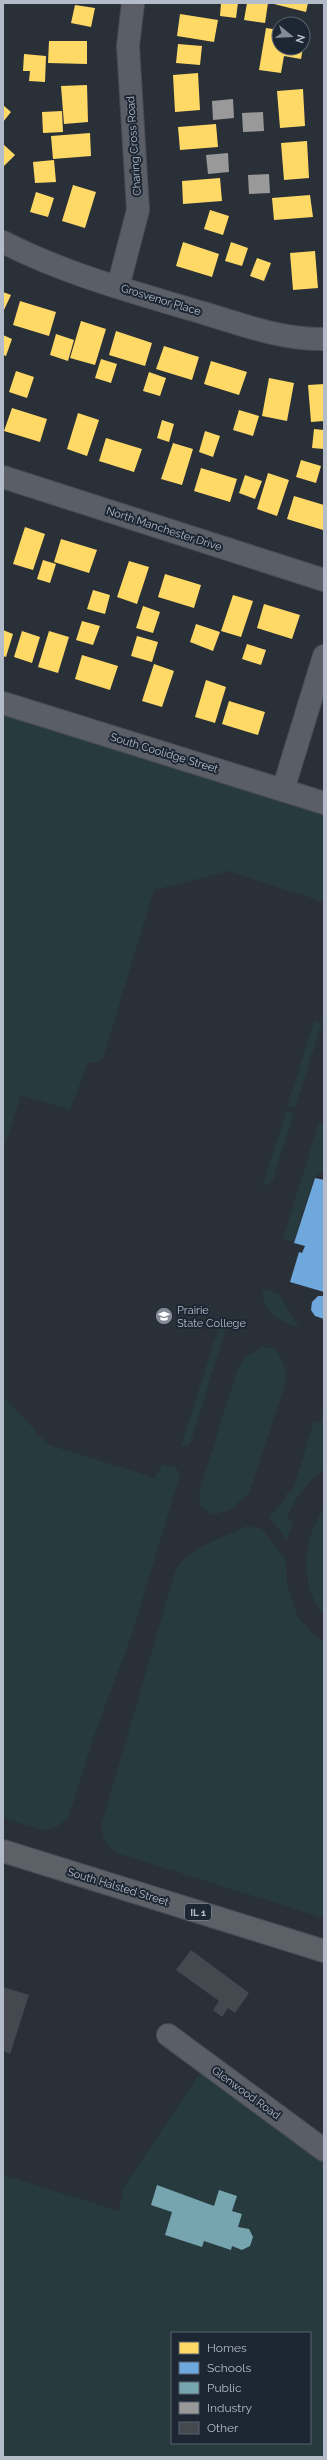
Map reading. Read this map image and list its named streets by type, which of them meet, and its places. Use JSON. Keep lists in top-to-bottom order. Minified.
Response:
{"streets":{"main road":["South Halsted Street","IL 1"],"street":["Charing Cross Road","Grosvenor Place","North Manchester Drive","South Coolidge Street","Glenwood Road"]},"crossings":[["Charing Cross Road","Grosvenor Place"]],"places":{"school or university":["Prairie State College"]},"legend":["Homes","Schools","Public","Industry","Other"],"north":"right"}
